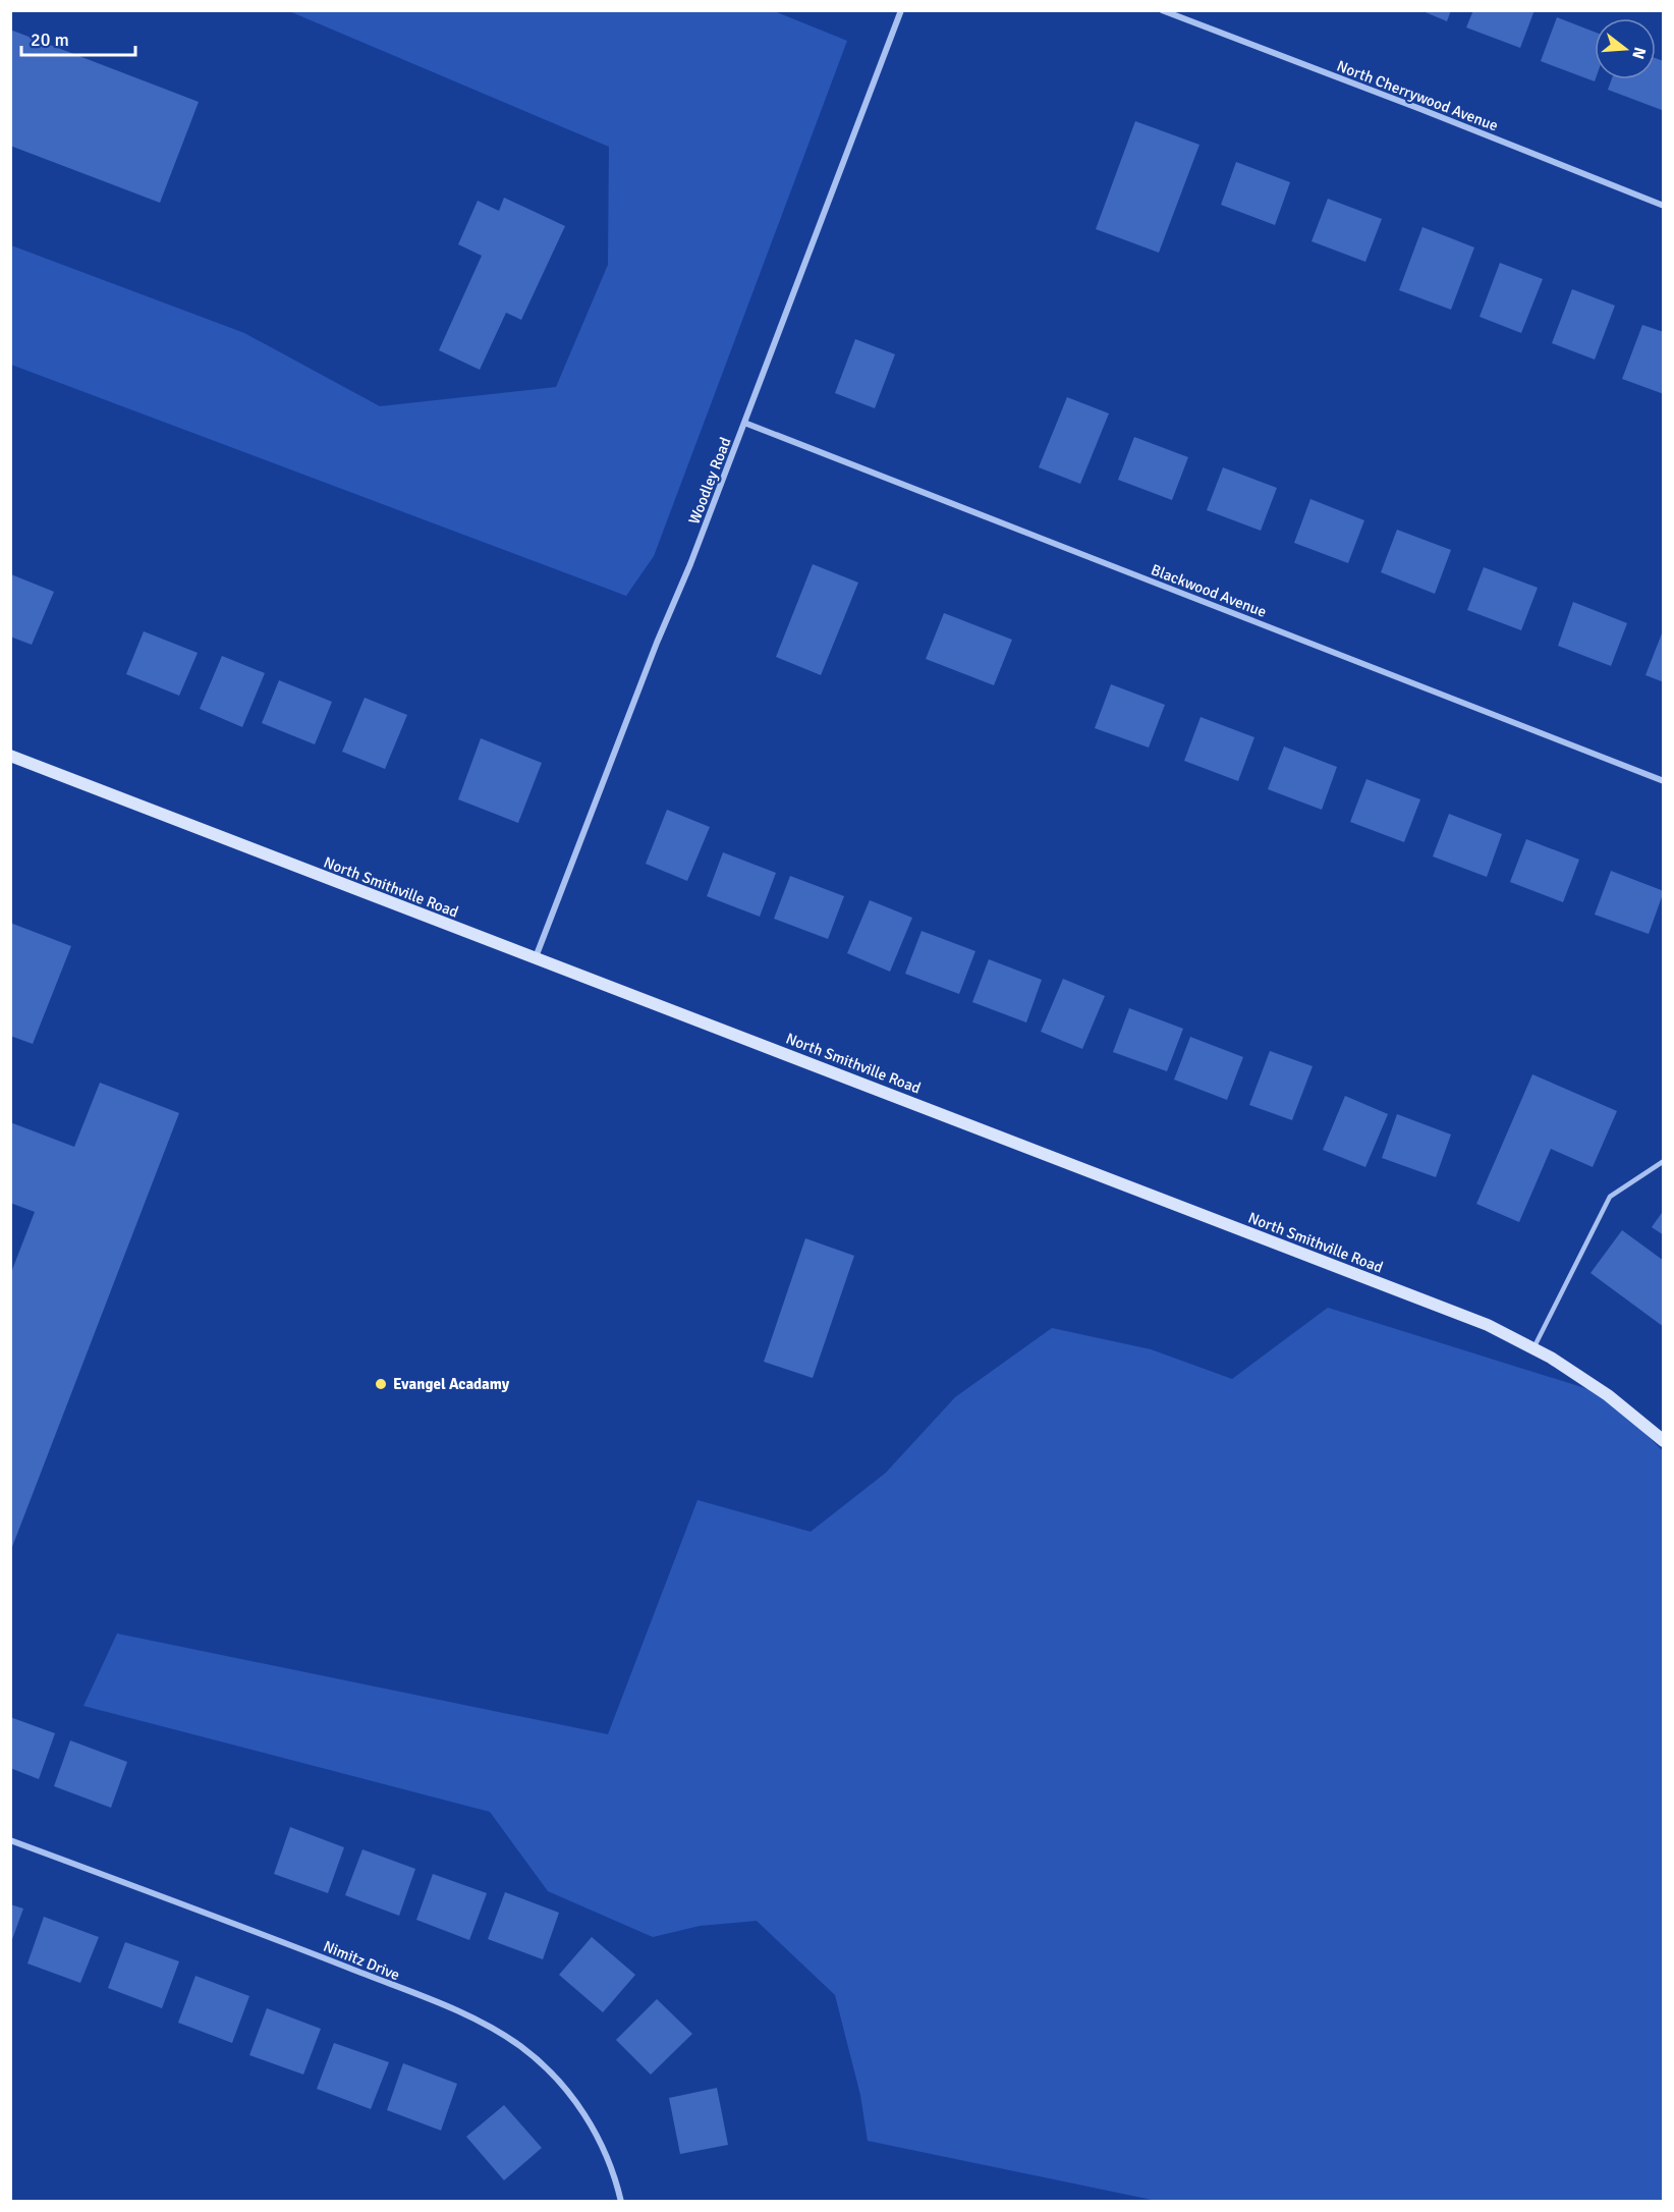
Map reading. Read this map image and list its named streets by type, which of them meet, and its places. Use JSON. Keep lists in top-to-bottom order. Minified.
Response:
{"streets":{"main road":["North Smithville Road"],"street":["North Cherrywood Avenue","Woodley Road","Blackwood Avenue","Nimitz Drive"]},"crossings":[["Woodley Road","Blackwood Avenue"],["Woodley Road","North Smithville Road"]],"places":["Evangel Acadamy"],"scale_bar":"20 m","north":"right"}
